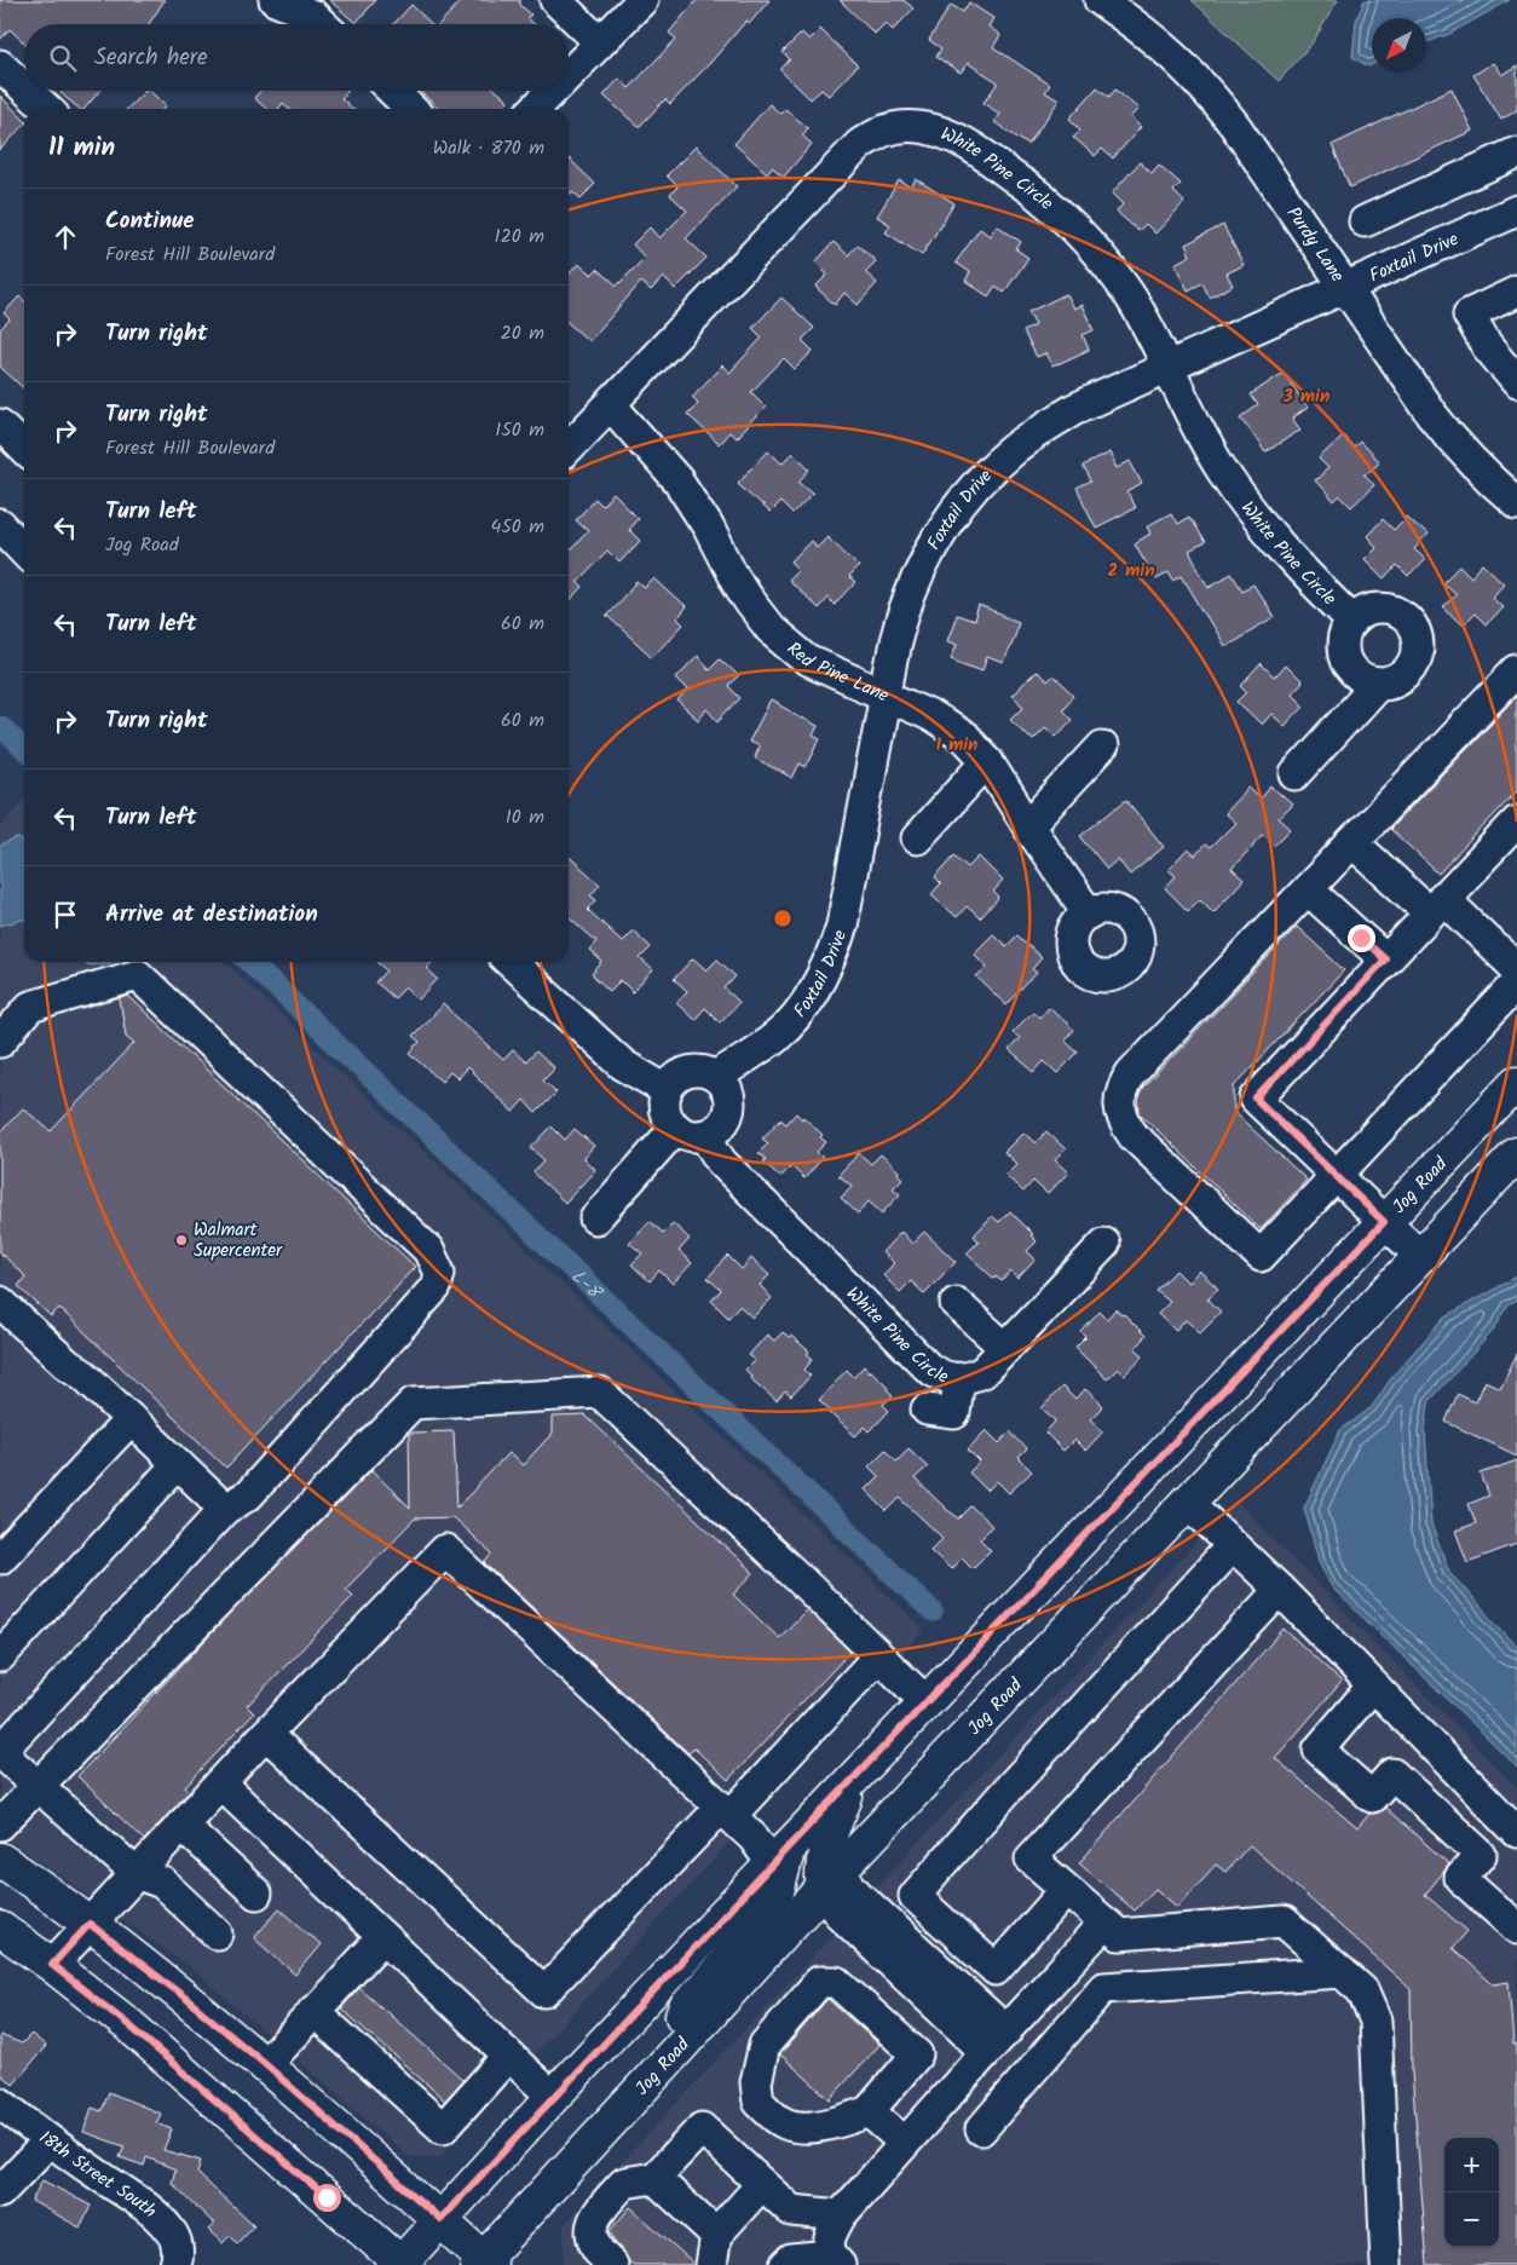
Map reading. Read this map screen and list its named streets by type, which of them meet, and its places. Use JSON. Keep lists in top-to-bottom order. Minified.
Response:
{"streets":{"main road":["Jog Road"],"street":["White Pine Circle","Purdy Lane","Foxtail Drive","Red Pine Lane","18th Street South"]},"crossings":[["White Pine Circle","Foxtail Drive"],["White Pine Circle","Red Pine Lane"],["Purdy Lane","Foxtail Drive"],["Foxtail Drive","Red Pine Lane"]],"water":["L-8"],"places":["Walmart Supercenter"],"north":"bottom left","page":{"search":"Search here","heading":["11 min","Walk · 870 m"],"list":[["Continue","Forest Hill Boulevard","120 m"],["Turn right","20 m"],["Turn right","Forest Hill Boulevard","150 m"],["Turn left","Jog Road","450 m"],["Turn left","60 m"],["Turn right","60 m"],["Turn left","10 m"],"Arrive at destination"],"map_buttons":["+","−"]},"rings":["3 min","2 min","1 min"]}
